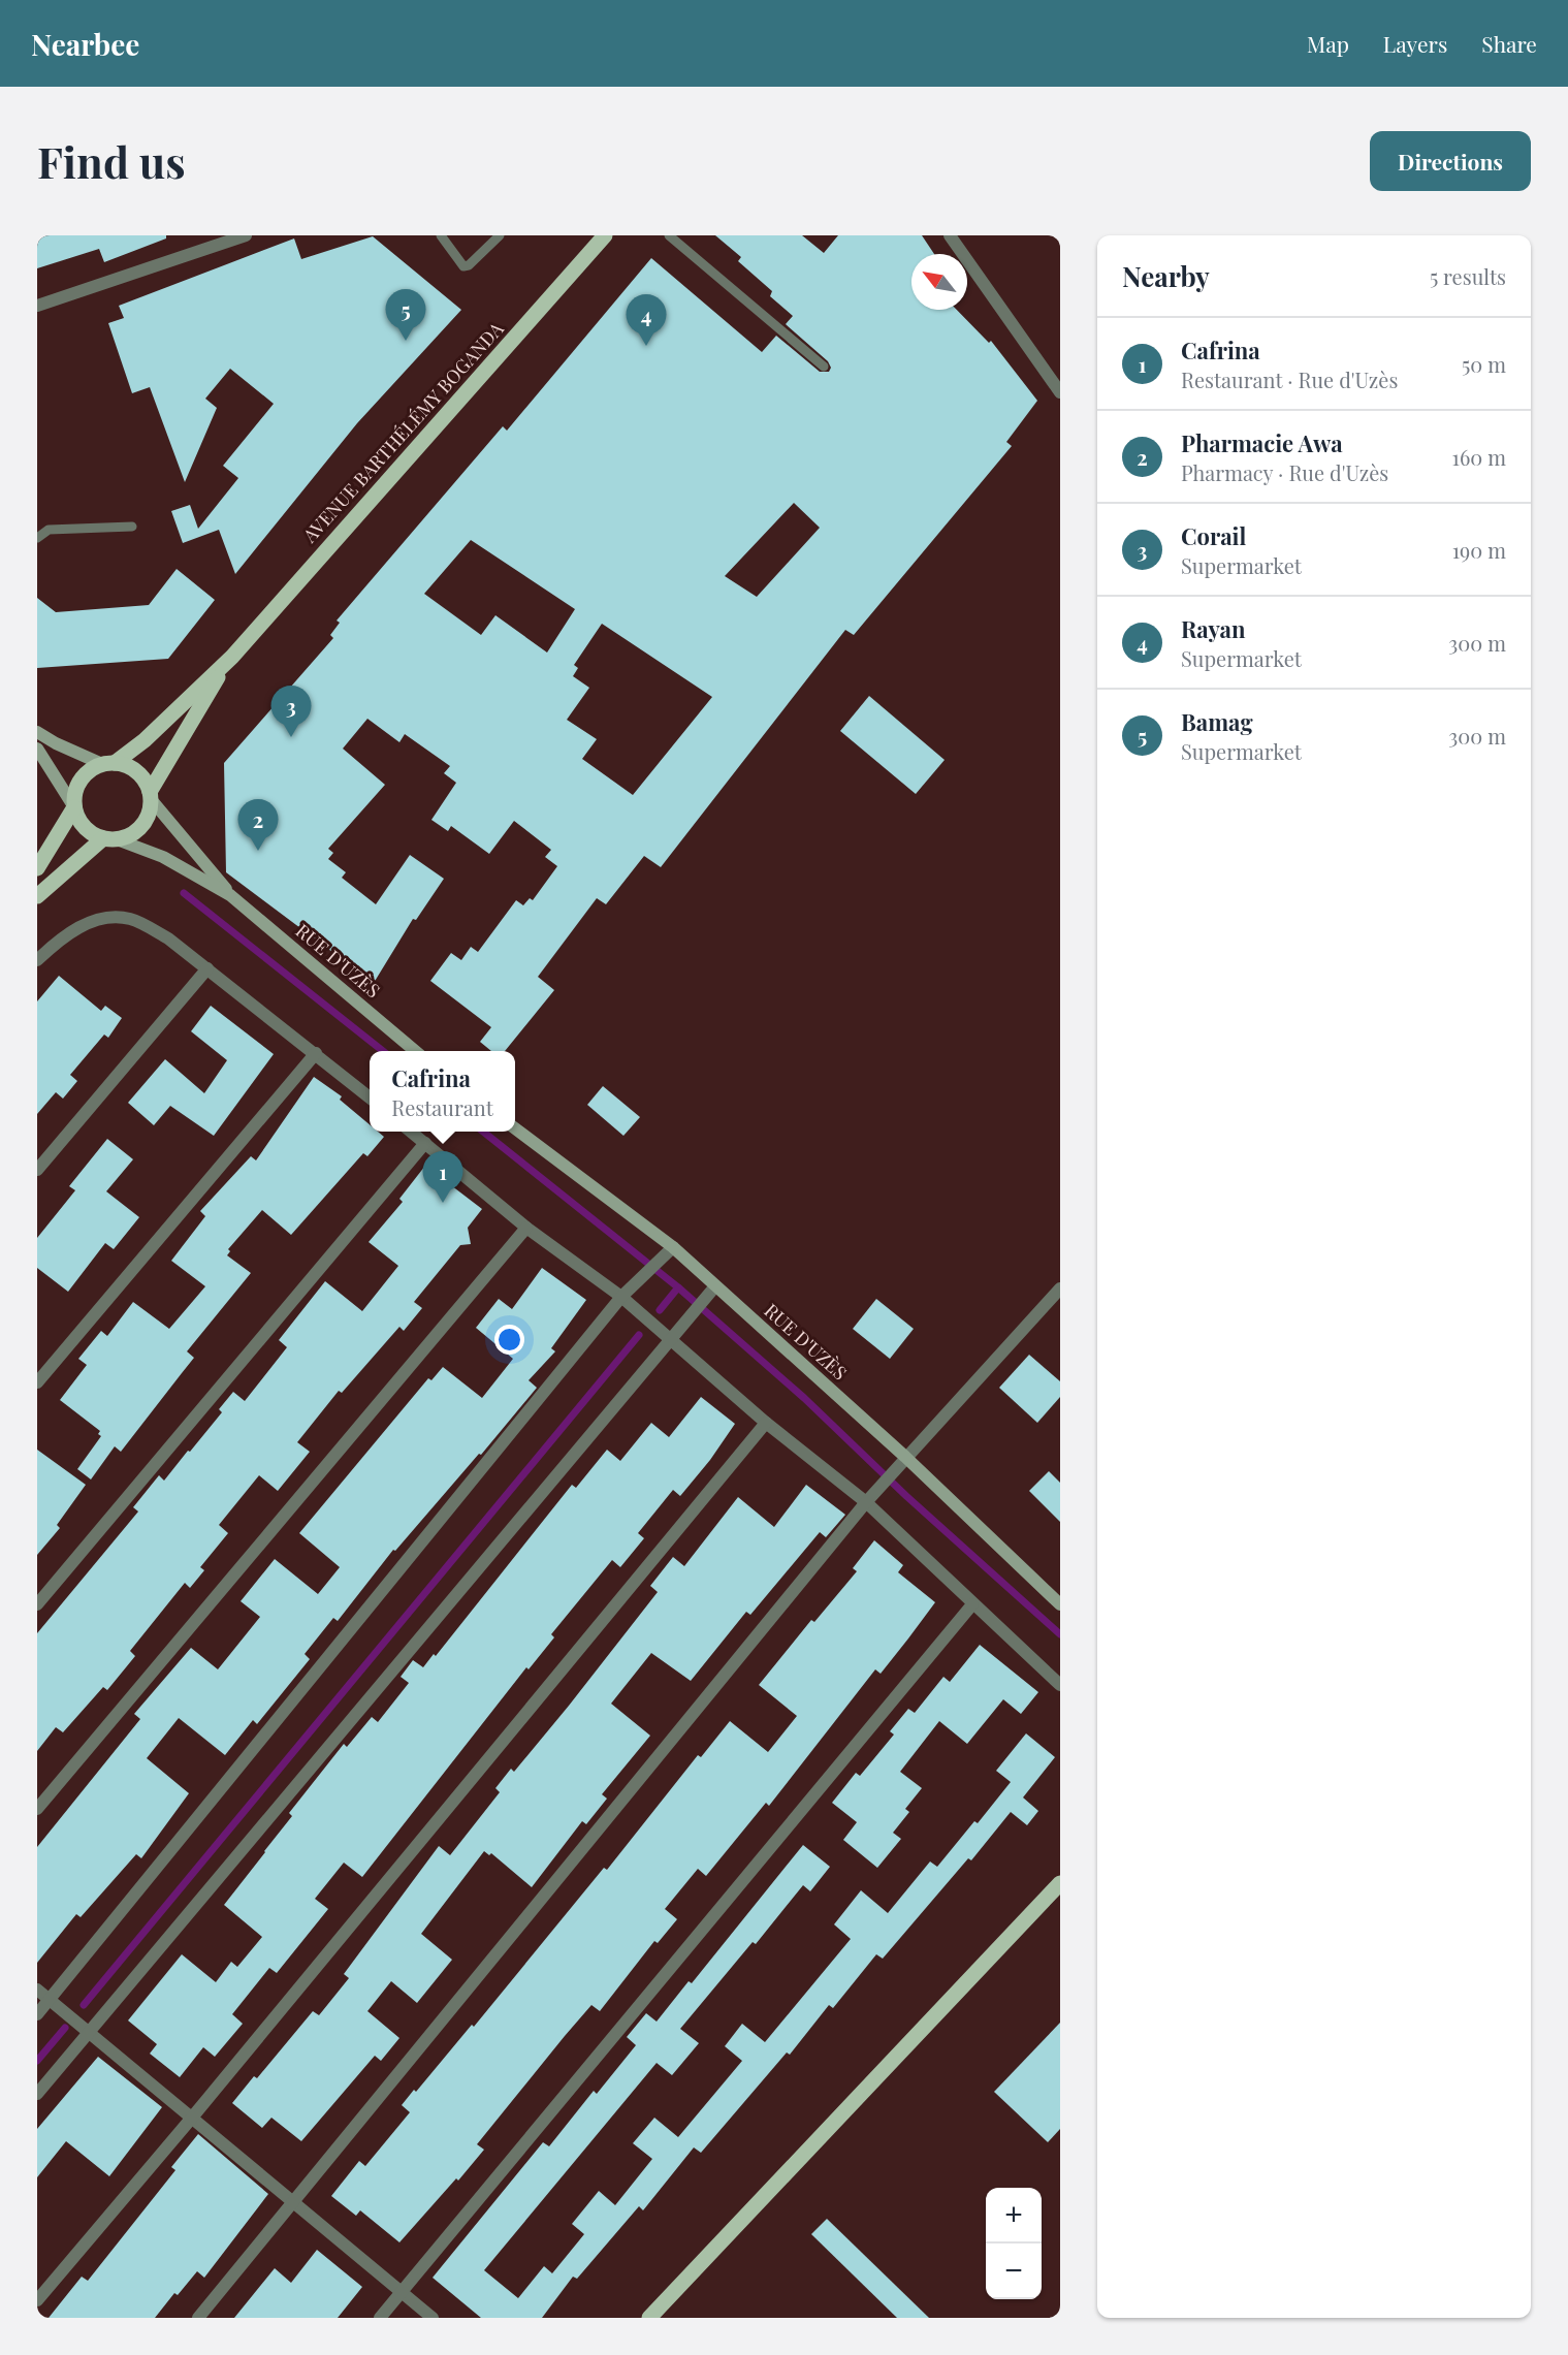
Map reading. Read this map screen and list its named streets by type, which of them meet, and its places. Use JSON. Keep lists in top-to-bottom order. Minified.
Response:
{"streets":{"main road":["AVENUE BARTHÉLÉMY BOGANDA"],"street":["RUE D'UZÈS"]},"crossings":[["AVENUE BARTHÉLÉMY BOGANDA","RUE D'UZÈS"]],"north":"top left","page":{"header":"Nearbee","nav":["Map","Layers","Share"],"buttons":"Directions","title":"Find us","heading":["Nearby","5 results"],"pins":["5","4","3","2","1"],"list":[{"mark":"1","name":"Cafrina","note":"Restaurant · Rue d'Uzès","value":"50 m"},{"mark":"2","name":"Pharmacie Awa","note":"Pharmacy · Rue d'Uzès","value":"160 m"},{"mark":"3","name":"Corail","note":"Supermarket","value":"190 m"},{"mark":"4","name":"Rayan","note":"Supermarket","value":"300 m"},{"mark":"5","name":"Bamag","note":"Supermarket","value":"300 m"}],"popup":["Cafrina","Restaurant"],"map_buttons":["+","−"]}}
